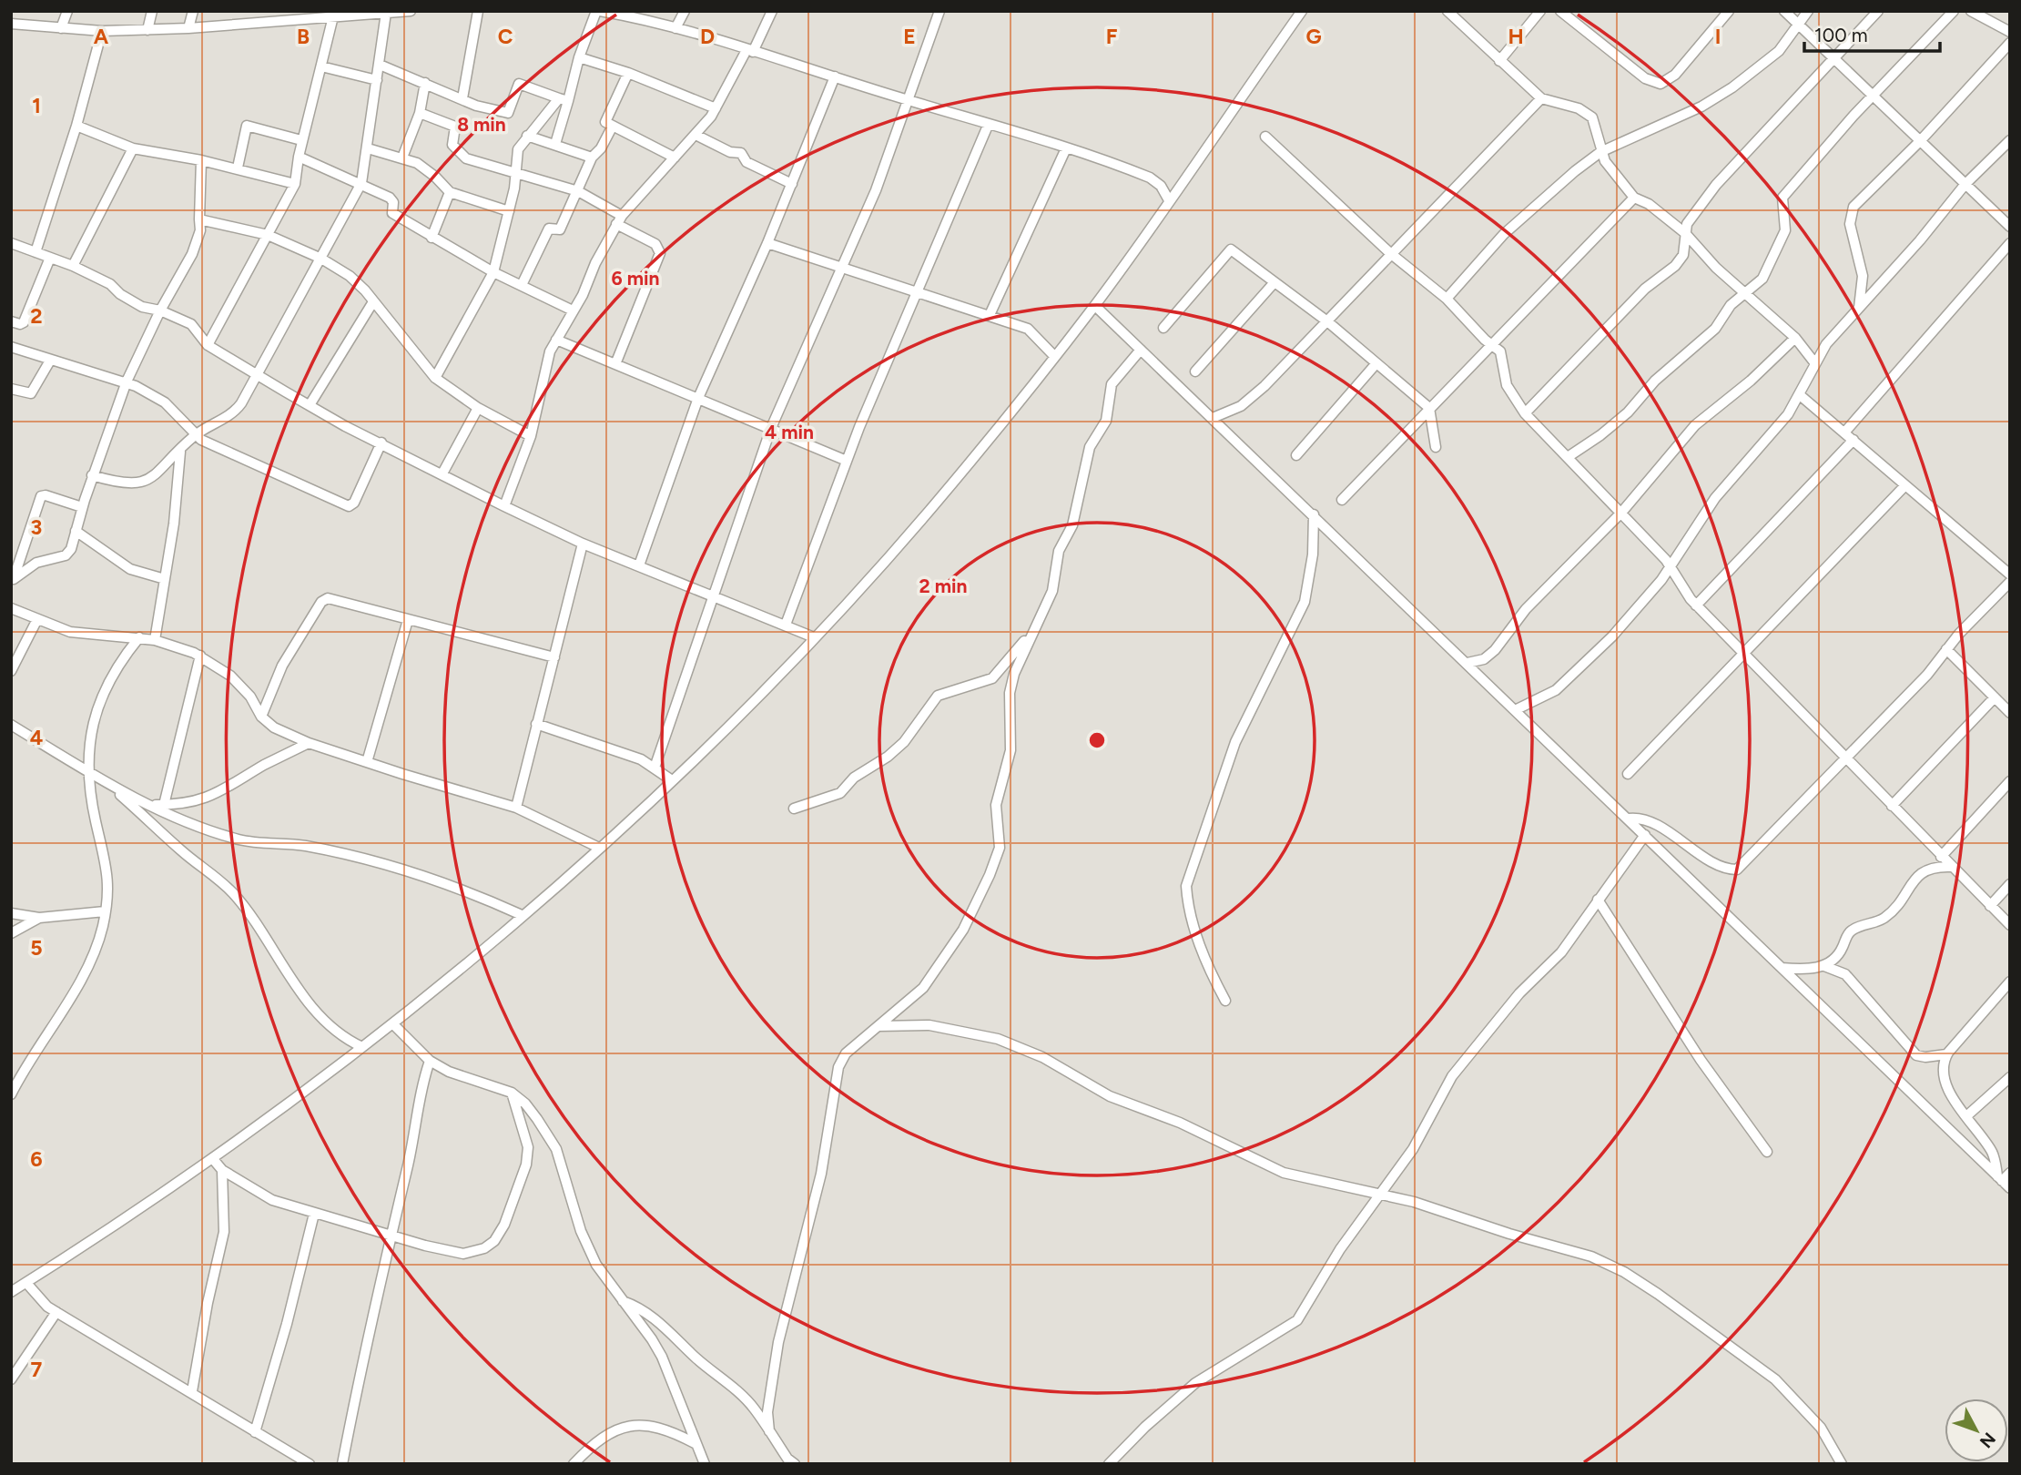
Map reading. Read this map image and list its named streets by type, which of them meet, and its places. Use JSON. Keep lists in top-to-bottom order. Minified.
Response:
{"scale_bar":"100 m","north":"bottom right","grid":{"columns":["A","B","C","D","E","F","G","H","I"],"rows":["1","2","3","4","5","6","7"]},"rings":["8 min","6 min","4 min","2 min"]}
